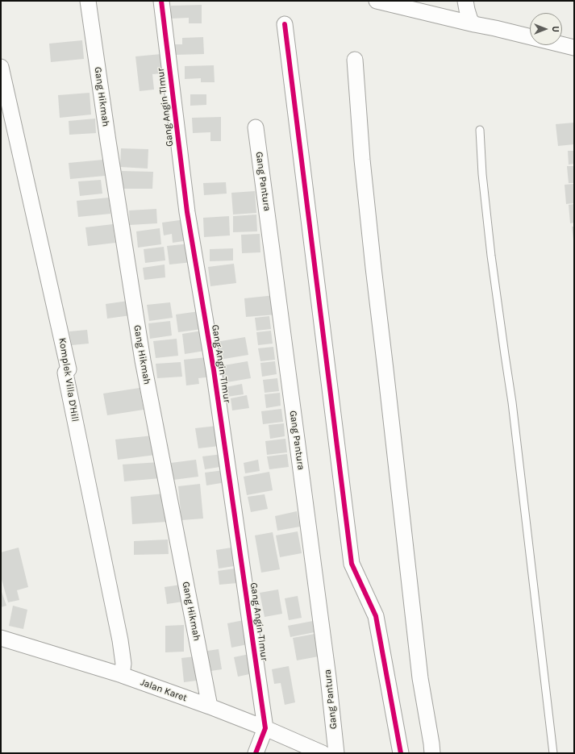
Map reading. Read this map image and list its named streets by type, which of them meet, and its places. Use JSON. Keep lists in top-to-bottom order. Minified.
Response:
{"streets":{"street":["Gang Hikmah","Gang Angin TImur","Gang Pantura","Komplek Villa D'Hill","Jalan Karet"]},"crossings":[["Gang Hikmah","Jalan Karet"],["Gang Angin TImur","Jalan Karet"],["Komplek Villa D'Hill","Jalan Karet"]],"north":"right"}
